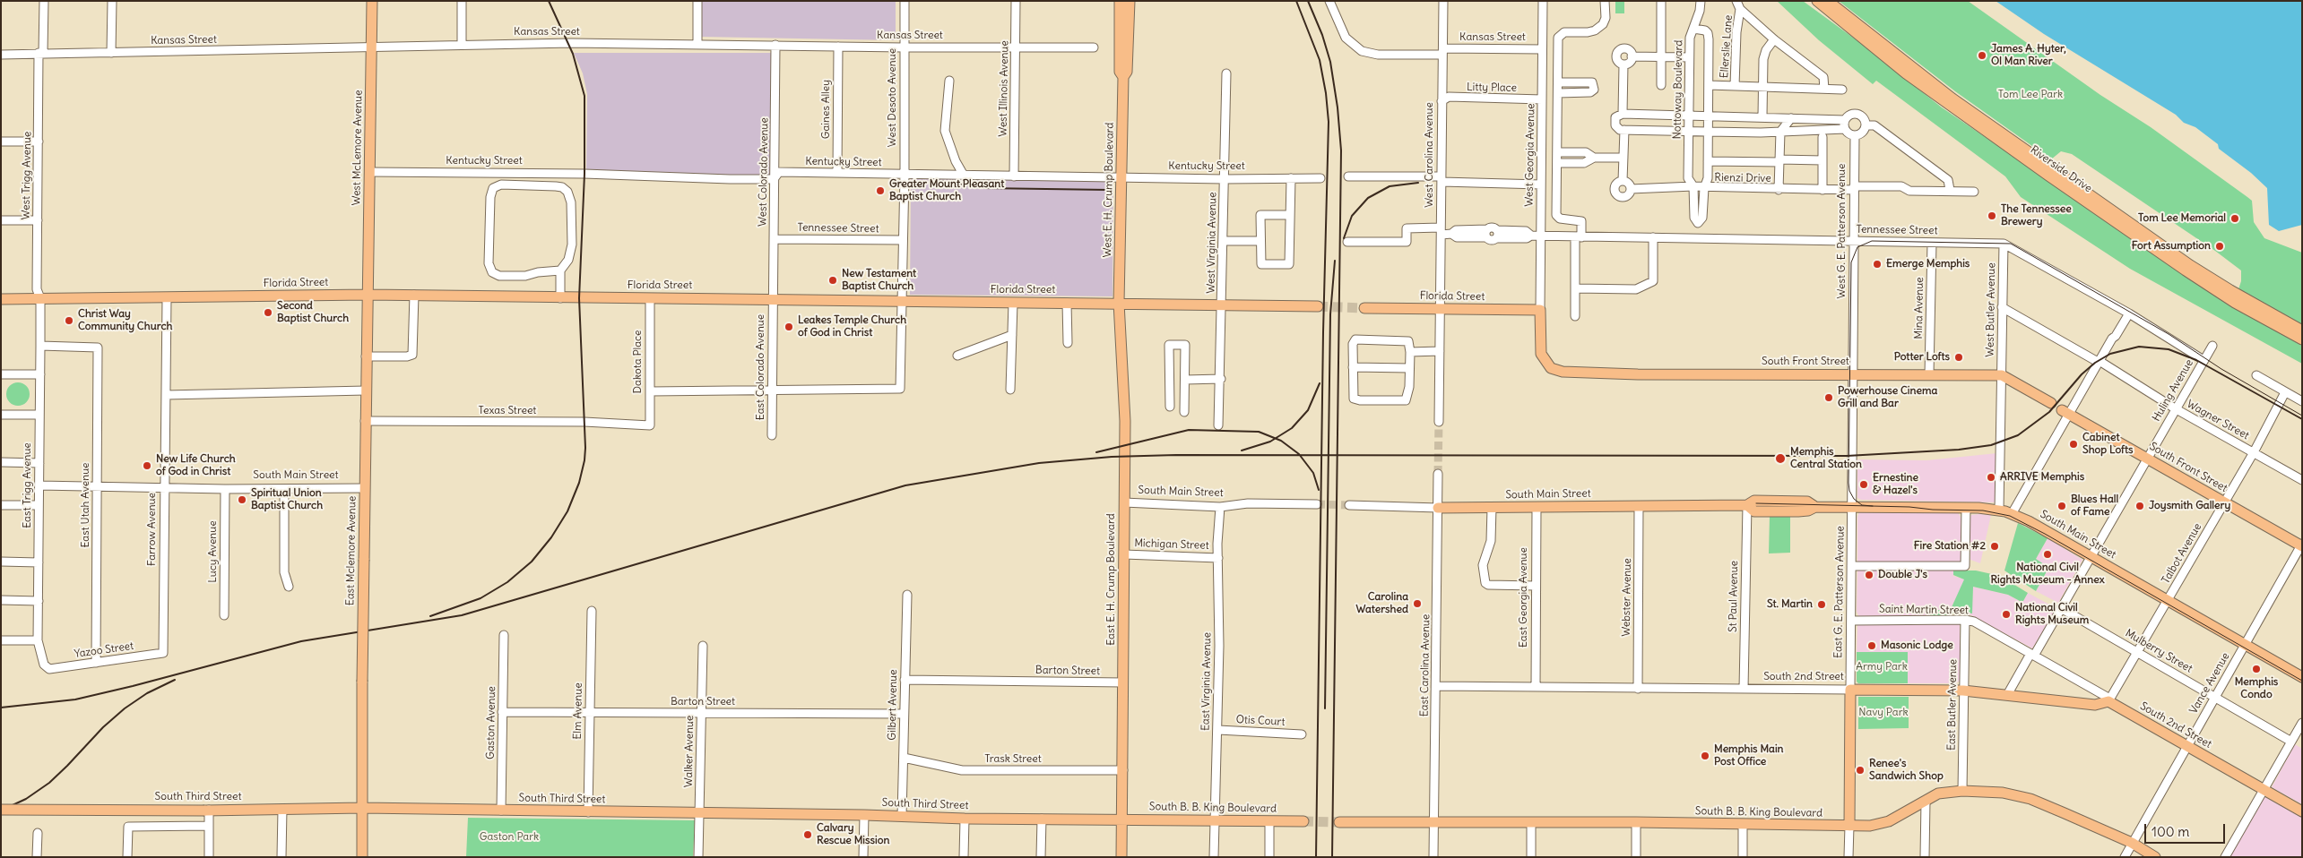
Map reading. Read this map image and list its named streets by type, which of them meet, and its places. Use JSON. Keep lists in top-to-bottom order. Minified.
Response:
{"streets":{"main road":["West McLemore Avenue","Riverside Drive","West E. H. Crump Boulevard","Florida Street","South Front Street","South Main Street","East Mclemore Avenue","East E. H. Crump Boulevard","East G. E. Patterson Avenue","South 2nd Street","South Third Street","South B. B. King Boulevard"],"street":["Kansas Street","Ellerslie Lane","Litty Place","West Illinois Avenue","Nottoway Boulevard","West Desoto Avenue","Gaines Alley","West Carolina Avenue","West Georgia Avenue","Kentucky Street","West Colorado Avenue","West Trigg Avenue","Rienzi Drive","Tennessee Street","West G. E. Patterson Avenue","West Virginia Avenue","Mina Avenue","West Butler Avenue","Dakota Place","East Colorado Avenue","Huling Avenue","Texas Street","Wagner Street","East Trigg Avenue","East Utah Avenue","Farrow Avenue","Michigan Street","Lucy Avenue","Talbot Avenue","St Paul Avenue","East Georgia Avenue","Webster Avenue","Saint Martin Street","Yazoo Street","Mulberry Street","East Carolina Avenue","Barton Street","East Virginia Avenue","Vance Avenue","Gilbert Avenue","East Butler Avenue","Elm Avenue","Otis Court","Gaston Avenue","Walker Avenue","Trask Street"]},"crossings":[["Kansas Street","West Illinois Avenue"],["Kansas Street","West Desoto Avenue"],["Kansas Street","Gaines Alley"],["Kansas Street","West McLemore Avenue"],["Kansas Street","West Carolina Avenue"],["Kansas Street","West Georgia Avenue"],["Kansas Street","West Colorado Avenue"],["Kansas Street","West Trigg Avenue"],["Litty Place","West Carolina Avenue"],["Litty Place","West Georgia Avenue"],["West Illinois Avenue","Kentucky Street"],["Nottoway Boulevard","Rienzi Drive"],["Nottoway Boulevard","Tennessee Street"],["West Desoto Avenue","Kentucky Street"],["West Desoto Avenue","Tennessee Street"],["West Desoto Avenue","Florida Street"],["West Desoto Avenue","East Colorado Avenue"],["Gaines Alley","Kentucky Street"],["West McLemore Avenue","Kentucky Street"],["West McLemore Avenue","Florida Street"],["West McLemore Avenue","East Mclemore Avenue"],["West Carolina Avenue","Florida Street"],["West Georgia Avenue","Tennessee Street"],["West Georgia Avenue","Florida Street"],["West Georgia Avenue","South Front Street"],["Kentucky Street","West Colorado Avenue"],["Kentucky Street","West E. H. Crump Boulevard"],["Kentucky Street","West Virginia Avenue"],["West Colorado Avenue","Tennessee Street"],["West Colorado Avenue","Florida Street"],["West Colorado Avenue","East Colorado Avenue"],["West Trigg Avenue","Florida Street"],["West Trigg Avenue","East Trigg Avenue"],["Rienzi Drive","West G. E. Patterson Avenue"],["West E. H. Crump Boulevard","Florida Street"],["West E. H. Crump Boulevard","East E. H. Crump Boulevard"],["Tennessee Street","West G. E. Patterson Avenue"],["Tennessee Street","Mina Avenue"],["Tennessee Street","West Butler Avenue"],["Tennessee Street","Huling Avenue"],["West G. E. Patterson Avenue","East G. E. Patterson Avenue"],["West Virginia Avenue","Florida Street"],["Florida Street","Dakota Place"],["Florida Street","South Front Street"],["Florida Street","East Colorado Avenue"],["Florida Street","East Trigg Avenue"],["Florida Street","Farrow Avenue"],["Florida Street","East Mclemore Avenue"],["Florida Street","East E. H. Crump Boulevard"],["Mina Avenue","South Front Street"],["West Butler Avenue","South Front Street"],["West Butler Avenue","Wagner Street"],["Dakota Place","Texas Street"],["South Front Street","Huling Avenue"],["South Front Street","Talbot Avenue"],["South Front Street","East G. E. Patterson Avenue"],["South Front Street","Vance Avenue"],["Huling Avenue","Wagner Street"],["Huling Avenue","South Main Street"],["Huling Avenue","Saint Martin Street"],["Huling Avenue","Mulberry Street"],["Huling Avenue","South 2nd Street"],["Texas Street","East Mclemore Avenue"],["Wagner Street","Talbot Avenue"],["South Main Street","East Trigg Avenue"],["South Main Street","East Utah Avenue"],["South Main Street","Farrow Avenue"],["South Main Street","East Mclemore Avenue"],["South Main Street","Lucy Avenue"],["South Main Street","Talbot Avenue"],["South Main Street","East E. H. Crump Boulevard"],["South Main Street","East G. E. Patterson Avenue"],["South Main Street","St Paul Avenue"],["South Main Street","East Georgia Avenue"],["South Main Street","Webster Avenue"],["South Main Street","East Carolina Avenue"],["South Main Street","East Virginia Avenue"],["South Main Street","Vance Avenue"],["East Trigg Avenue","East Utah Avenue"],["East Trigg Avenue","Yazoo Street"],["East Utah Avenue","Yazoo Street"],["Farrow Avenue","Yazoo Street"],["Michigan Street","East E. H. Crump Boulevard"],["Michigan Street","East Virginia Avenue"],["East Mclemore Avenue","South Third Street"],["Talbot Avenue","Saint Martin Street"],["Talbot Avenue","Mulberry Street"],["Talbot Avenue","South 2nd Street"],["East E. H. Crump Boulevard","Barton Street"],["East E. H. Crump Boulevard","Trask Street"],["East E. H. Crump Boulevard","South Third Street"],["East E. H. Crump Boulevard","South B. B. King Boulevard"],["East G. E. Patterson Avenue","Saint Martin Street"],["East G. E. Patterson Avenue","South 2nd Street"],["East G. E. Patterson Avenue","South B. B. King Boulevard"],["St Paul Avenue","South 2nd Street"],["East Georgia Avenue","South 2nd Street"],["Webster Avenue","South 2nd Street"],["Saint Martin Street","South 2nd Street"],["Saint Martin Street","East Butler Avenue"],["Mulberry Street","Vance Avenue"],["East Carolina Avenue","South 2nd Street"],["East Carolina Avenue","South B. B. King Boulevard"],["Barton Street","Gilbert Avenue"],["Barton Street","Elm Avenue"],["Barton Street","Gaston Avenue"],["Barton Street","Walker Avenue"],["South 2nd Street","Vance Avenue"],["South 2nd Street","East Butler Avenue"],["East Virginia Avenue","Otis Court"],["East Virginia Avenue","South B. B. King Boulevard"],["Vance Avenue","South B. B. King Boulevard"],["Gilbert Avenue","Trask Street"],["Gilbert Avenue","South Third Street"],["East Butler Avenue","South B. B. King Boulevard"],["Elm Avenue","South Third Street"],["Gaston Avenue","South Third Street"],["Walker Avenue","South Third Street"],["South Third Street","South B. B. King Boulevard"]],"parks":["Tom Lee Park","Army Park","Navy Park","Gaston Park"],"places":["James A. Hyter, Ol Man River","Greater Mount Pleasant Baptist Church","The Tennessee Brewery","Tom Lee Memorial","Fort Assumption","Emerge Memphis","New Testament Baptist Church","Second Baptist Church","Christ Way Community Church","Leakes Temple Church of God in Christ","Potter Lofts","Powerhouse Cinema Grill and Bar","Cabinet Shop Lofts","Memphis Central Station","New Life Church of God in Christ","ARRIVE Memphis","Ernestine & Hazel's","Spiritual Union Baptist Church","Blues Hall of Fame","Joysmith Gallery","Fire Station #2","National Civil Rights Museum - Annex","Double J's","Carolina Watershed","St. Martin","National Civil Rights Museum","Masonic Lodge","Memphis Condo","Memphis Main Post Office","Renee's Sandwich Shop","Calvary Rescue Mission"],"scale_bar":"100 m"}
